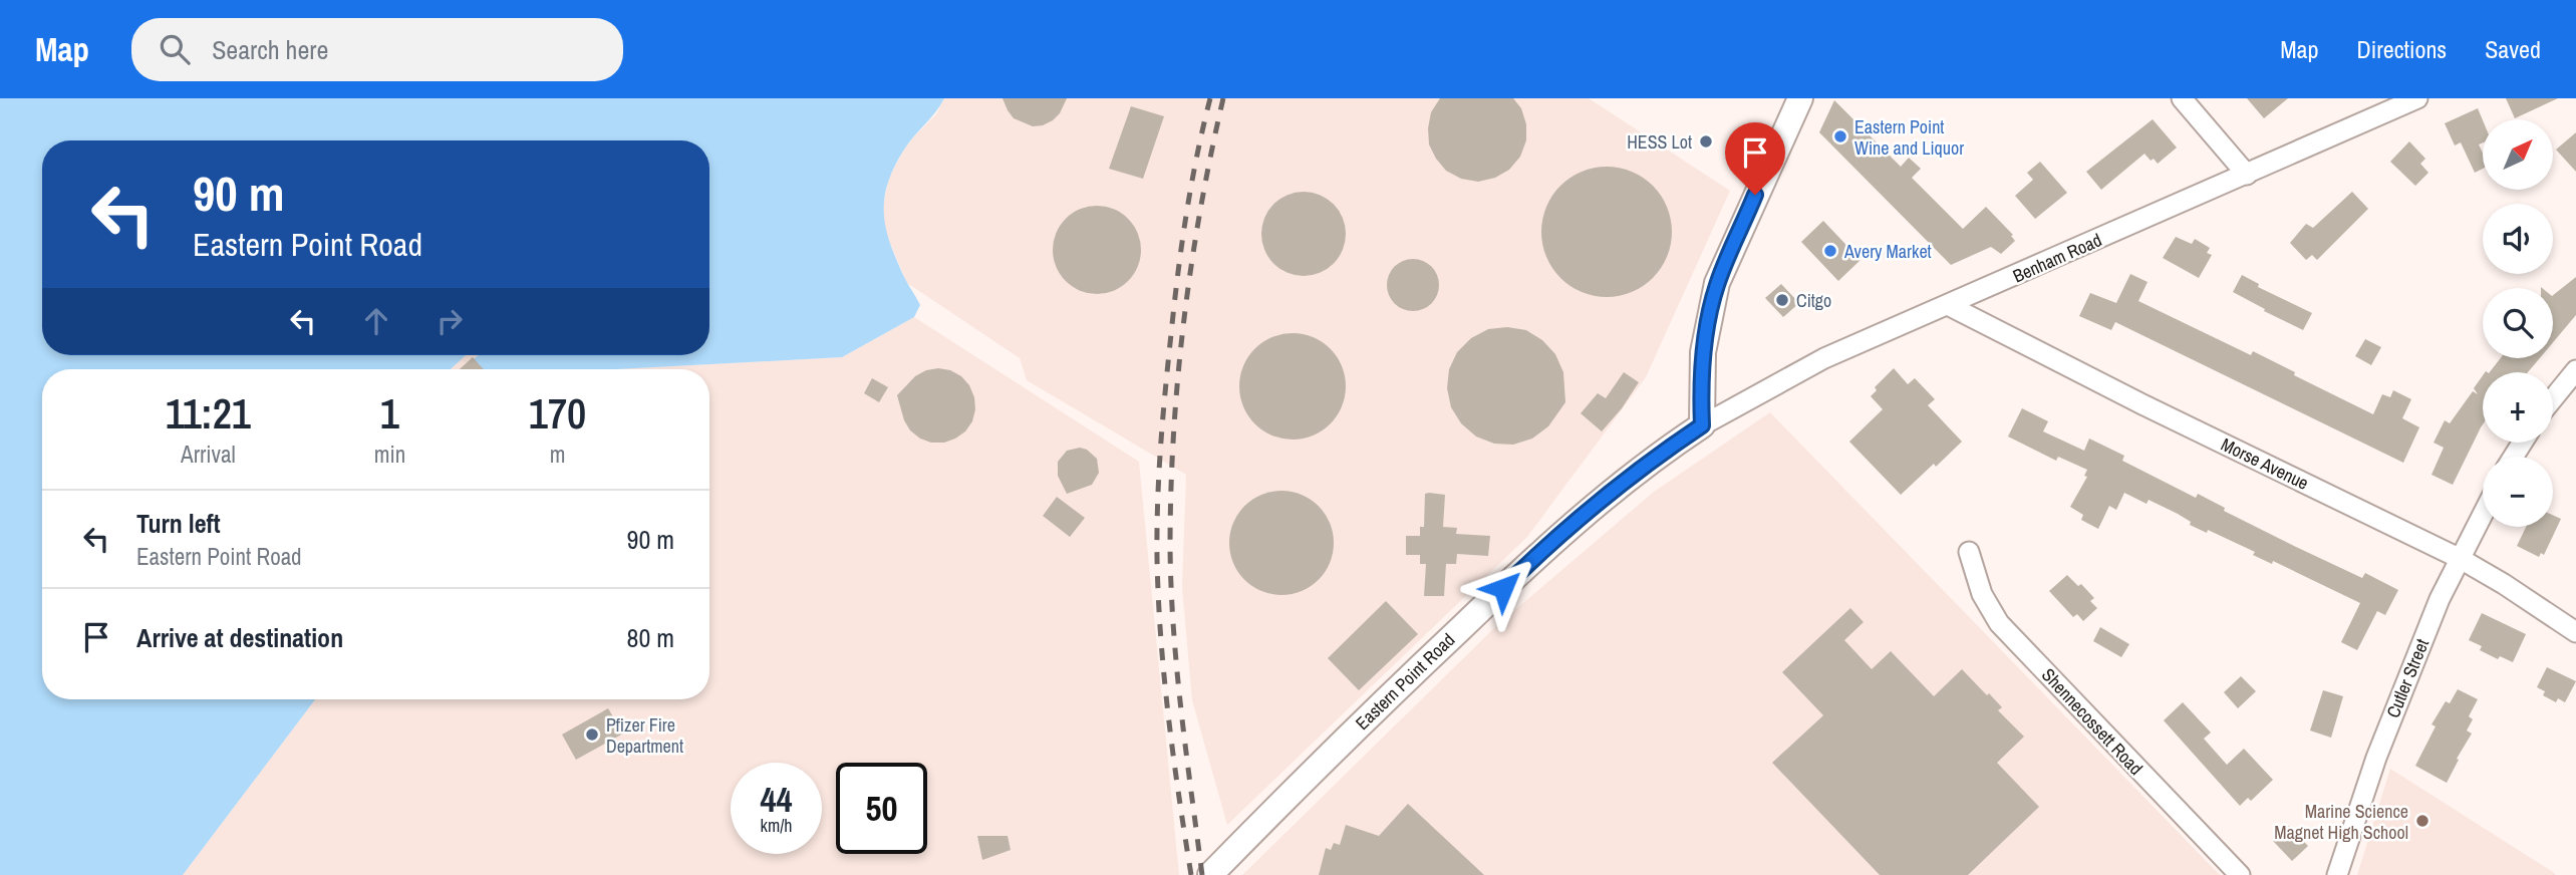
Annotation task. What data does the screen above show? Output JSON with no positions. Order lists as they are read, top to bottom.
{
  "streets": {
    "main road": ["Eastern Point Road"],
    "street": [
      "Benham Road",
      "Morse Avenue",
      "Cutler Street",
      "Shennecossett Road"
    ]
  },
  "crossings": [
    ["Benham Road", "Morse Avenue"],
    ["Benham Road", "Eastern Point Road"],
    ["Morse Avenue", "Cutler Street"]
  ],
  "places": [
    "Eastern Point Wine and Liquor",
    "HESS Lot",
    "Avery Market",
    "Citgo",
    "Pfizer Fire Department",
    "Marine Science Magnet High School"
  ],
  "north": "top right",
  "page": {
    "header": "Map",
    "search": "Search here",
    "nav": ["Map", "Directions", "Saved"],
    "map_buttons": ["+", "−"],
    "turn": ["90 m", "Eastern Point Road"],
    "eta": [
      "11:21",
      "Arrival",
      "1",
      "min",
      "170",
      "m"
    ],
    "list": [
      {
        "name": "Turn left",
        "note": "Eastern Point Road",
        "value": "90 m"
      },
      {
        "name": "Arrive at destination",
        "value": "80 m"
      }
    ],
    "speed": "44 km/h",
    "limit": "50"
  }
}
